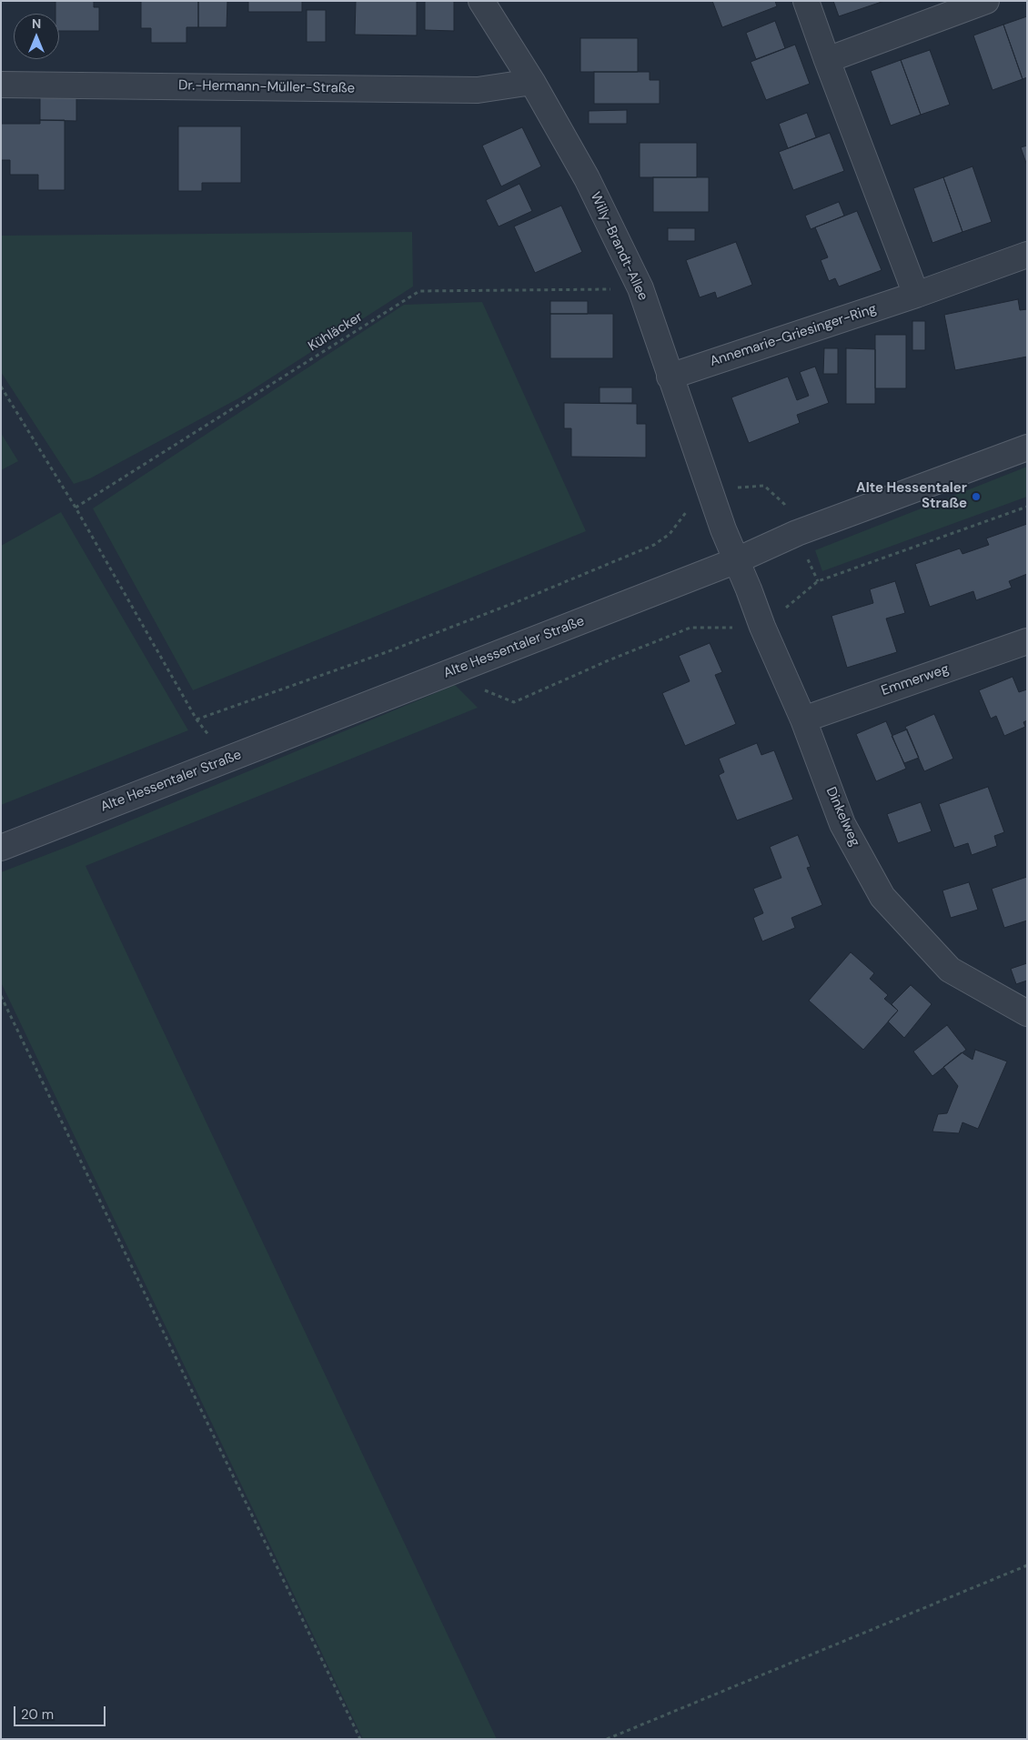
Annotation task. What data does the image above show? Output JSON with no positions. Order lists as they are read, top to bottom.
{
  "streets": {
    "street": [
      "Dr.-Hermann-Müller-Straße",
      "Willy-Brandt-Allee",
      "Annemarie-Griesinger-Ring",
      "Alte Hessentaler Straße",
      "Emmerweg",
      "Dinkelweg"
    ],
    "path": ["Kühläcker"]
  },
  "crossings": [
    ["Dr.-Hermann-Müller-Straße", "Willy-Brandt-Allee"],
    ["Willy-Brandt-Allee", "Kühläcker"],
    ["Willy-Brandt-Allee", "Annemarie-Griesinger-Ring"],
    ["Willy-Brandt-Allee", "Alte Hessentaler Straße"],
    ["Willy-Brandt-Allee", "Dinkelweg"],
    ["Alte Hessentaler Straße", "Dinkelweg"],
    ["Emmerweg", "Dinkelweg"]
  ],
  "places": ["Alte Hessentaler Straße"],
  "scale_bar": "20 m",
  "north": "top"
}
